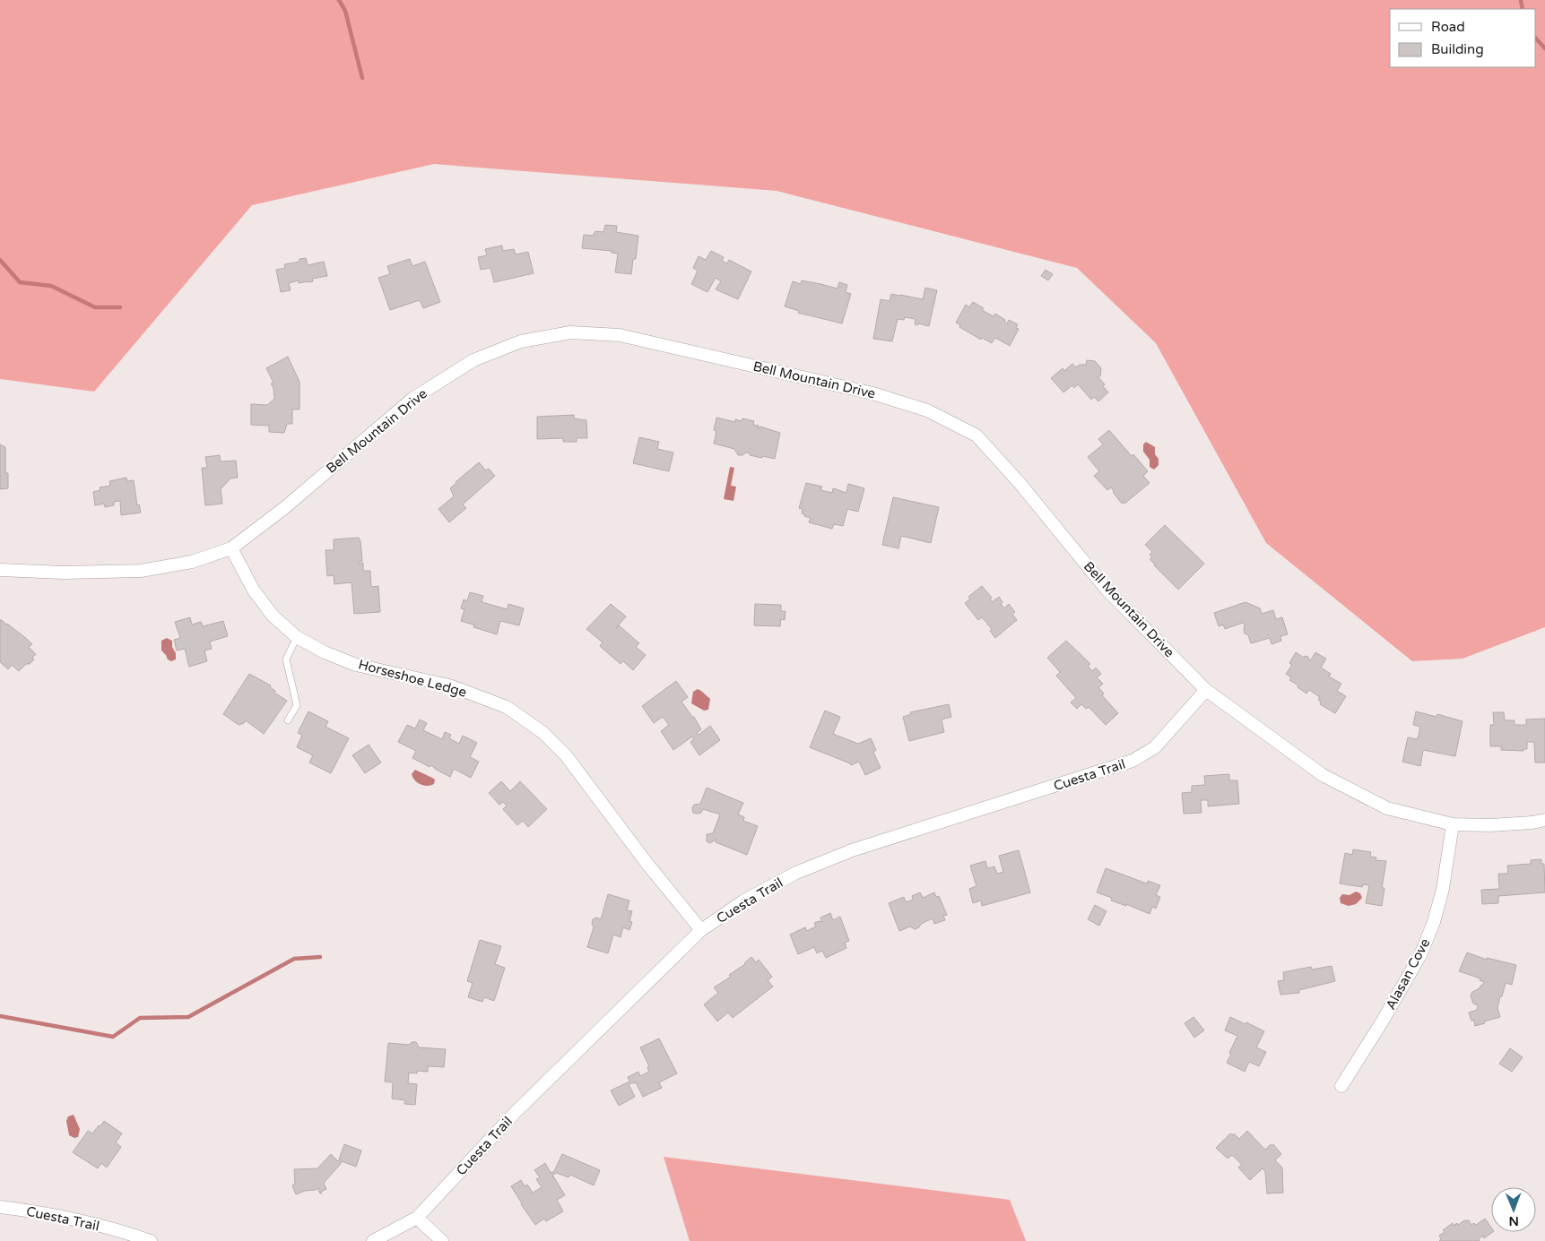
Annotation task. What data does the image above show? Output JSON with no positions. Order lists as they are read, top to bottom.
{
  "streets": {
    "street": [
      "Bell Mountain Drive",
      "Horseshoe Ledge",
      "Cuesta Trail",
      "Alasan Cove"
    ]
  },
  "crossings": [
    ["Bell Mountain Drive", "Horseshoe Ledge"],
    ["Bell Mountain Drive", "Cuesta Trail"],
    ["Bell Mountain Drive", "Alasan Cove"],
    ["Horseshoe Ledge", "Cuesta Trail"]
  ],
  "legend": ["Road", "Building"],
  "north": "bottom"
}
